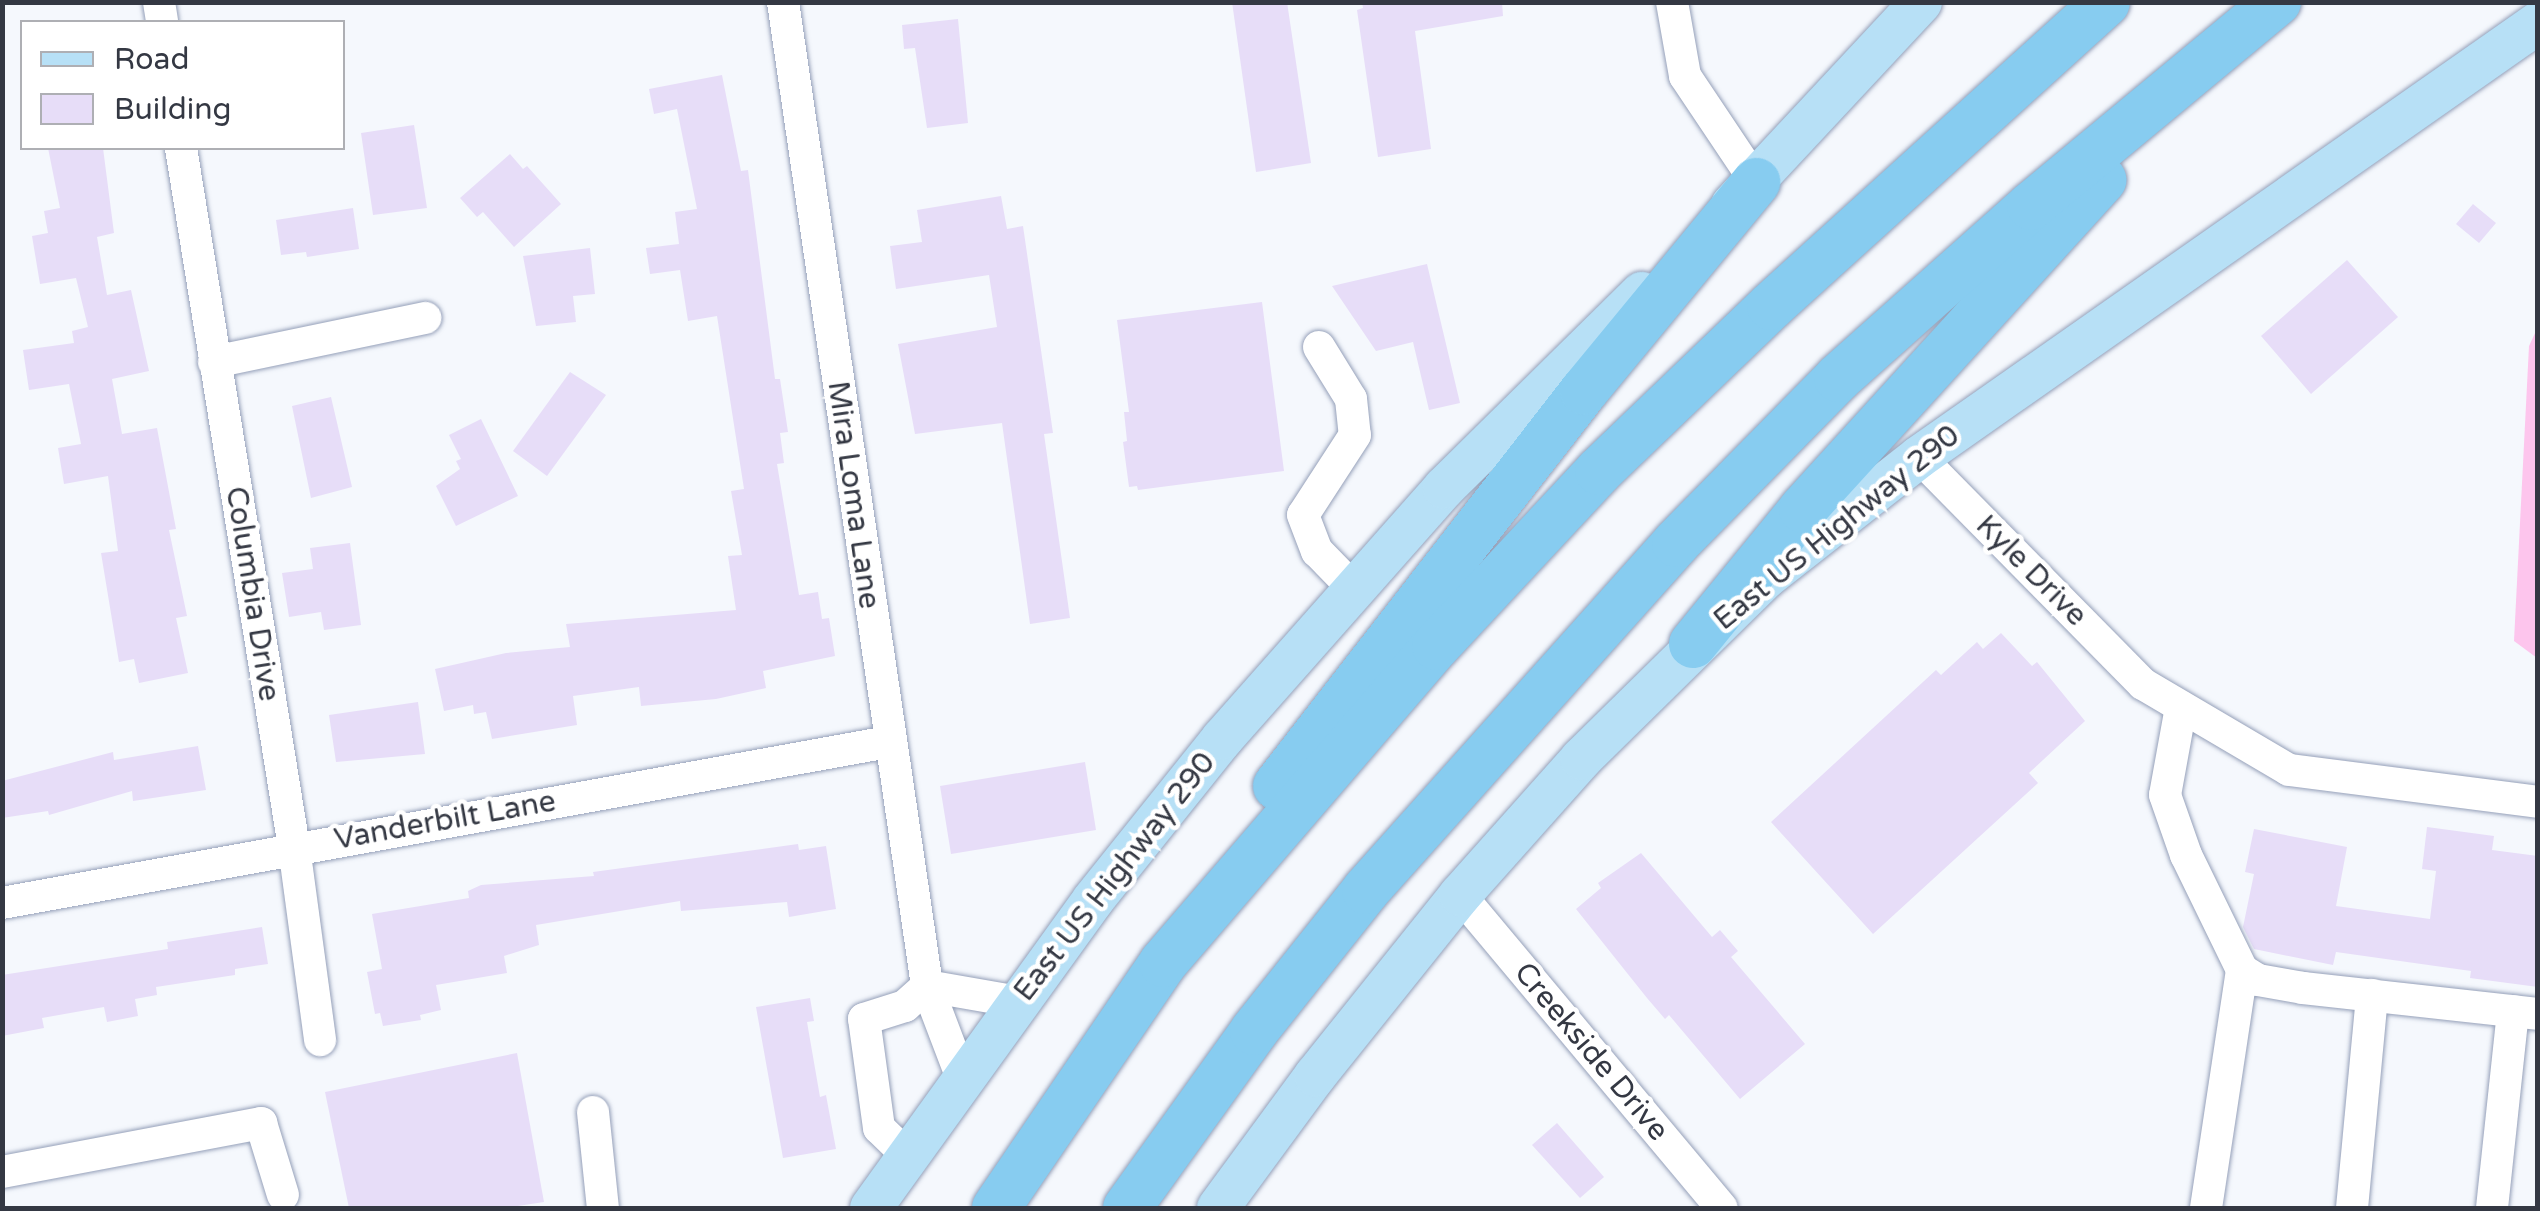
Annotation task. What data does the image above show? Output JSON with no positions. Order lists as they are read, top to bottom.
{
  "streets": {
    "main road": ["East US Highway 290"],
    "street": [
      "Mira Loma Lane",
      "Kyle Drive",
      "Columbia Drive",
      "Vanderbilt Lane",
      "Creekside Drive"
    ]
  },
  "crossings": [
    ["Mira Loma Lane", "East US Highway 290"],
    ["Mira Loma Lane", "Vanderbilt Lane"],
    ["East US Highway 290", "Kyle Drive"],
    ["East US Highway 290", "Creekside Drive"],
    ["Columbia Drive", "Vanderbilt Lane"]
  ],
  "legend": ["Road", "Building"]
}
